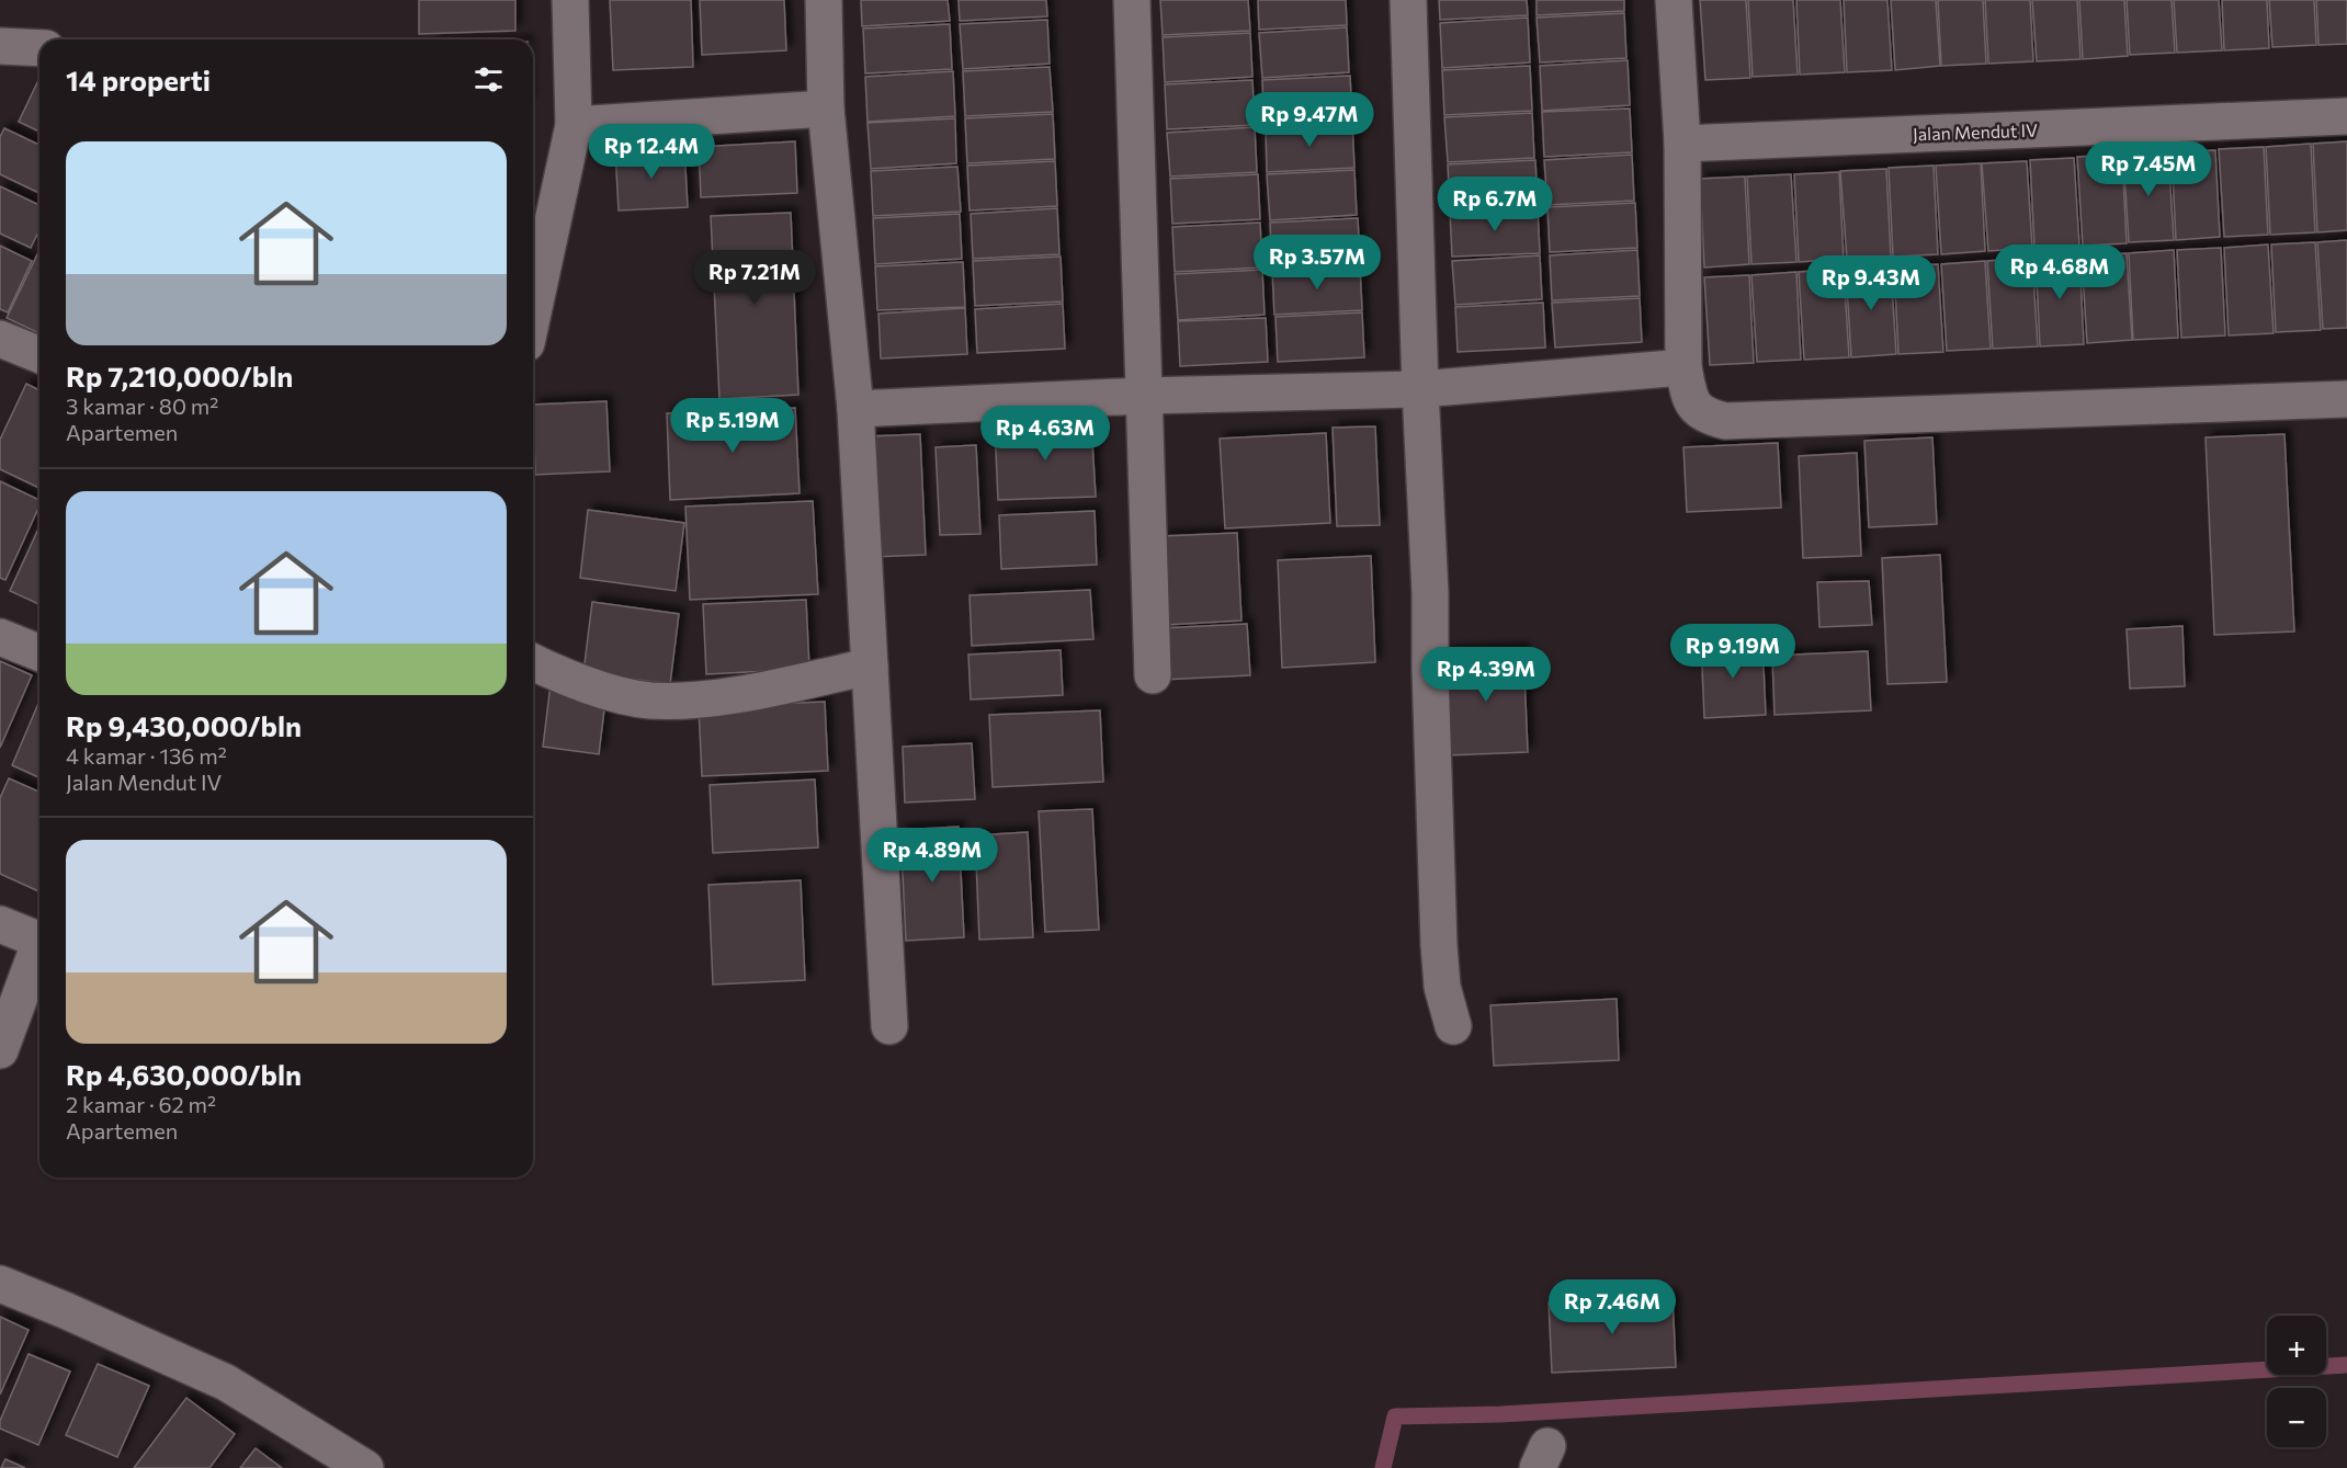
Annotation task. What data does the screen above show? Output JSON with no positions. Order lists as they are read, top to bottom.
{
  "streets": {
    "street": ["Jalan Mendut IV"]
  },
  "page": {
    "heading": "14 properti",
    "price": [
      "Rp 9.47M",
      "Rp 12.4M",
      "Rp 7.45M",
      "Rp 6.7M",
      "Rp 3.57M",
      "Rp 4.68M",
      "Rp 7.21M",
      "Rp 9.43M",
      "Rp 5.19M",
      "Rp 4.63M",
      "Rp 9.19M",
      "Rp 4.39M",
      "Rp 4.89M",
      "Rp 7.46M"
    ],
    "list": [
      {
        "name": "Rp 7,210,000/bln",
        "note": "3 kamar · 80 m² · Apartemen"
      },
      {
        "name": "Rp 9,430,000/bln",
        "note": "4 kamar · 136 m² · Jalan Mendut IV"
      },
      {
        "name": "Rp 4,630,000/bln",
        "note": "2 kamar · 62 m² · Apartemen"
      }
    ],
    "map_buttons": ["+", "−"]
  }
}
